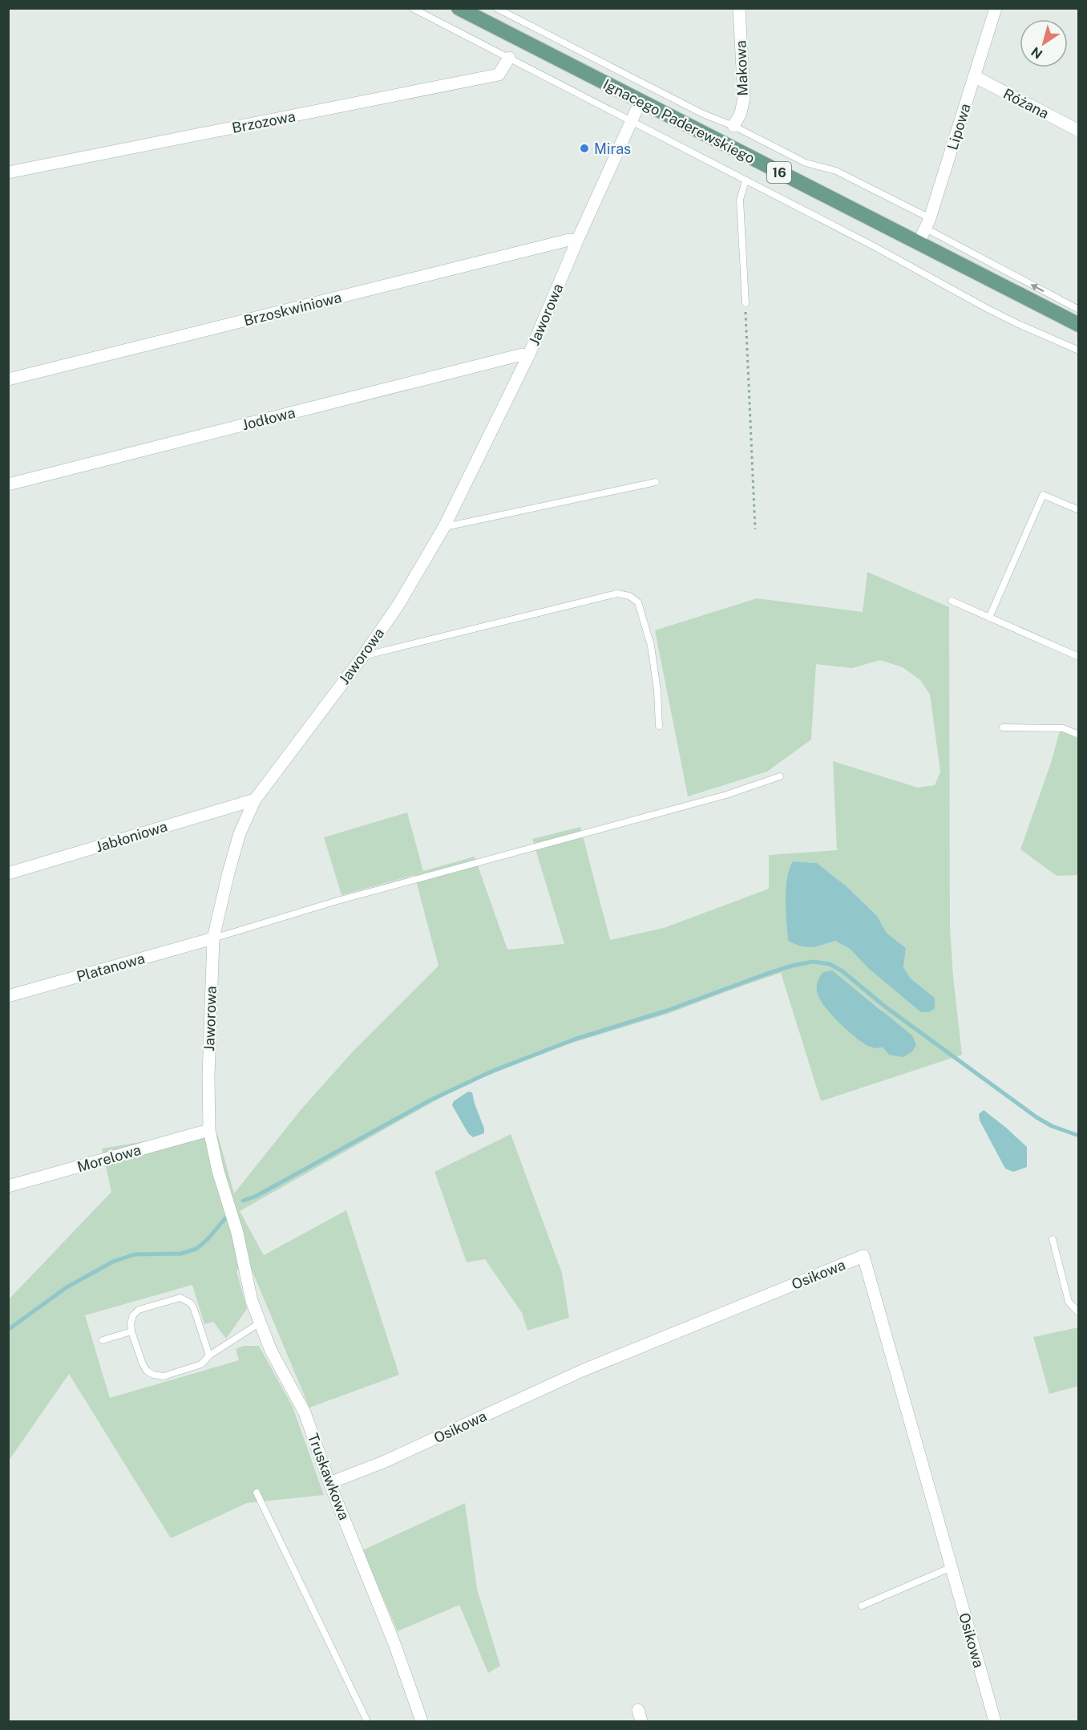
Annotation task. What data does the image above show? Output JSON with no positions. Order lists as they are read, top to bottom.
{
  "streets": {
    "main road": ["Ignacego Paderewskiego", "16"],
    "street": [
      "Makowa",
      "Różana",
      "Brzozowa",
      "Lipowa",
      "Brzoskwiniowa",
      "Jaworowa",
      "Jodłowa",
      "Jabłoniowa",
      "Platanowa",
      "Morelowa",
      "Osikowa",
      "Truskawkowa"
    ]
  },
  "crossings": [
    ["Różana", "Lipowa"],
    ["Ignacego Paderewskiego", "Lipowa"],
    ["Ignacego Paderewskiego", "Jaworowa"],
    ["Brzoskwiniowa", "Jaworowa"],
    ["Jaworowa", "Jodłowa"],
    ["Jaworowa", "Jabłoniowa"],
    ["Jaworowa", "Platanowa"],
    ["Jaworowa", "Morelowa"],
    ["Jaworowa", "Truskawkowa"],
    ["Osikowa", "Truskawkowa"]
  ],
  "places": ["Miras"],
  "north": "bottom left"
}
